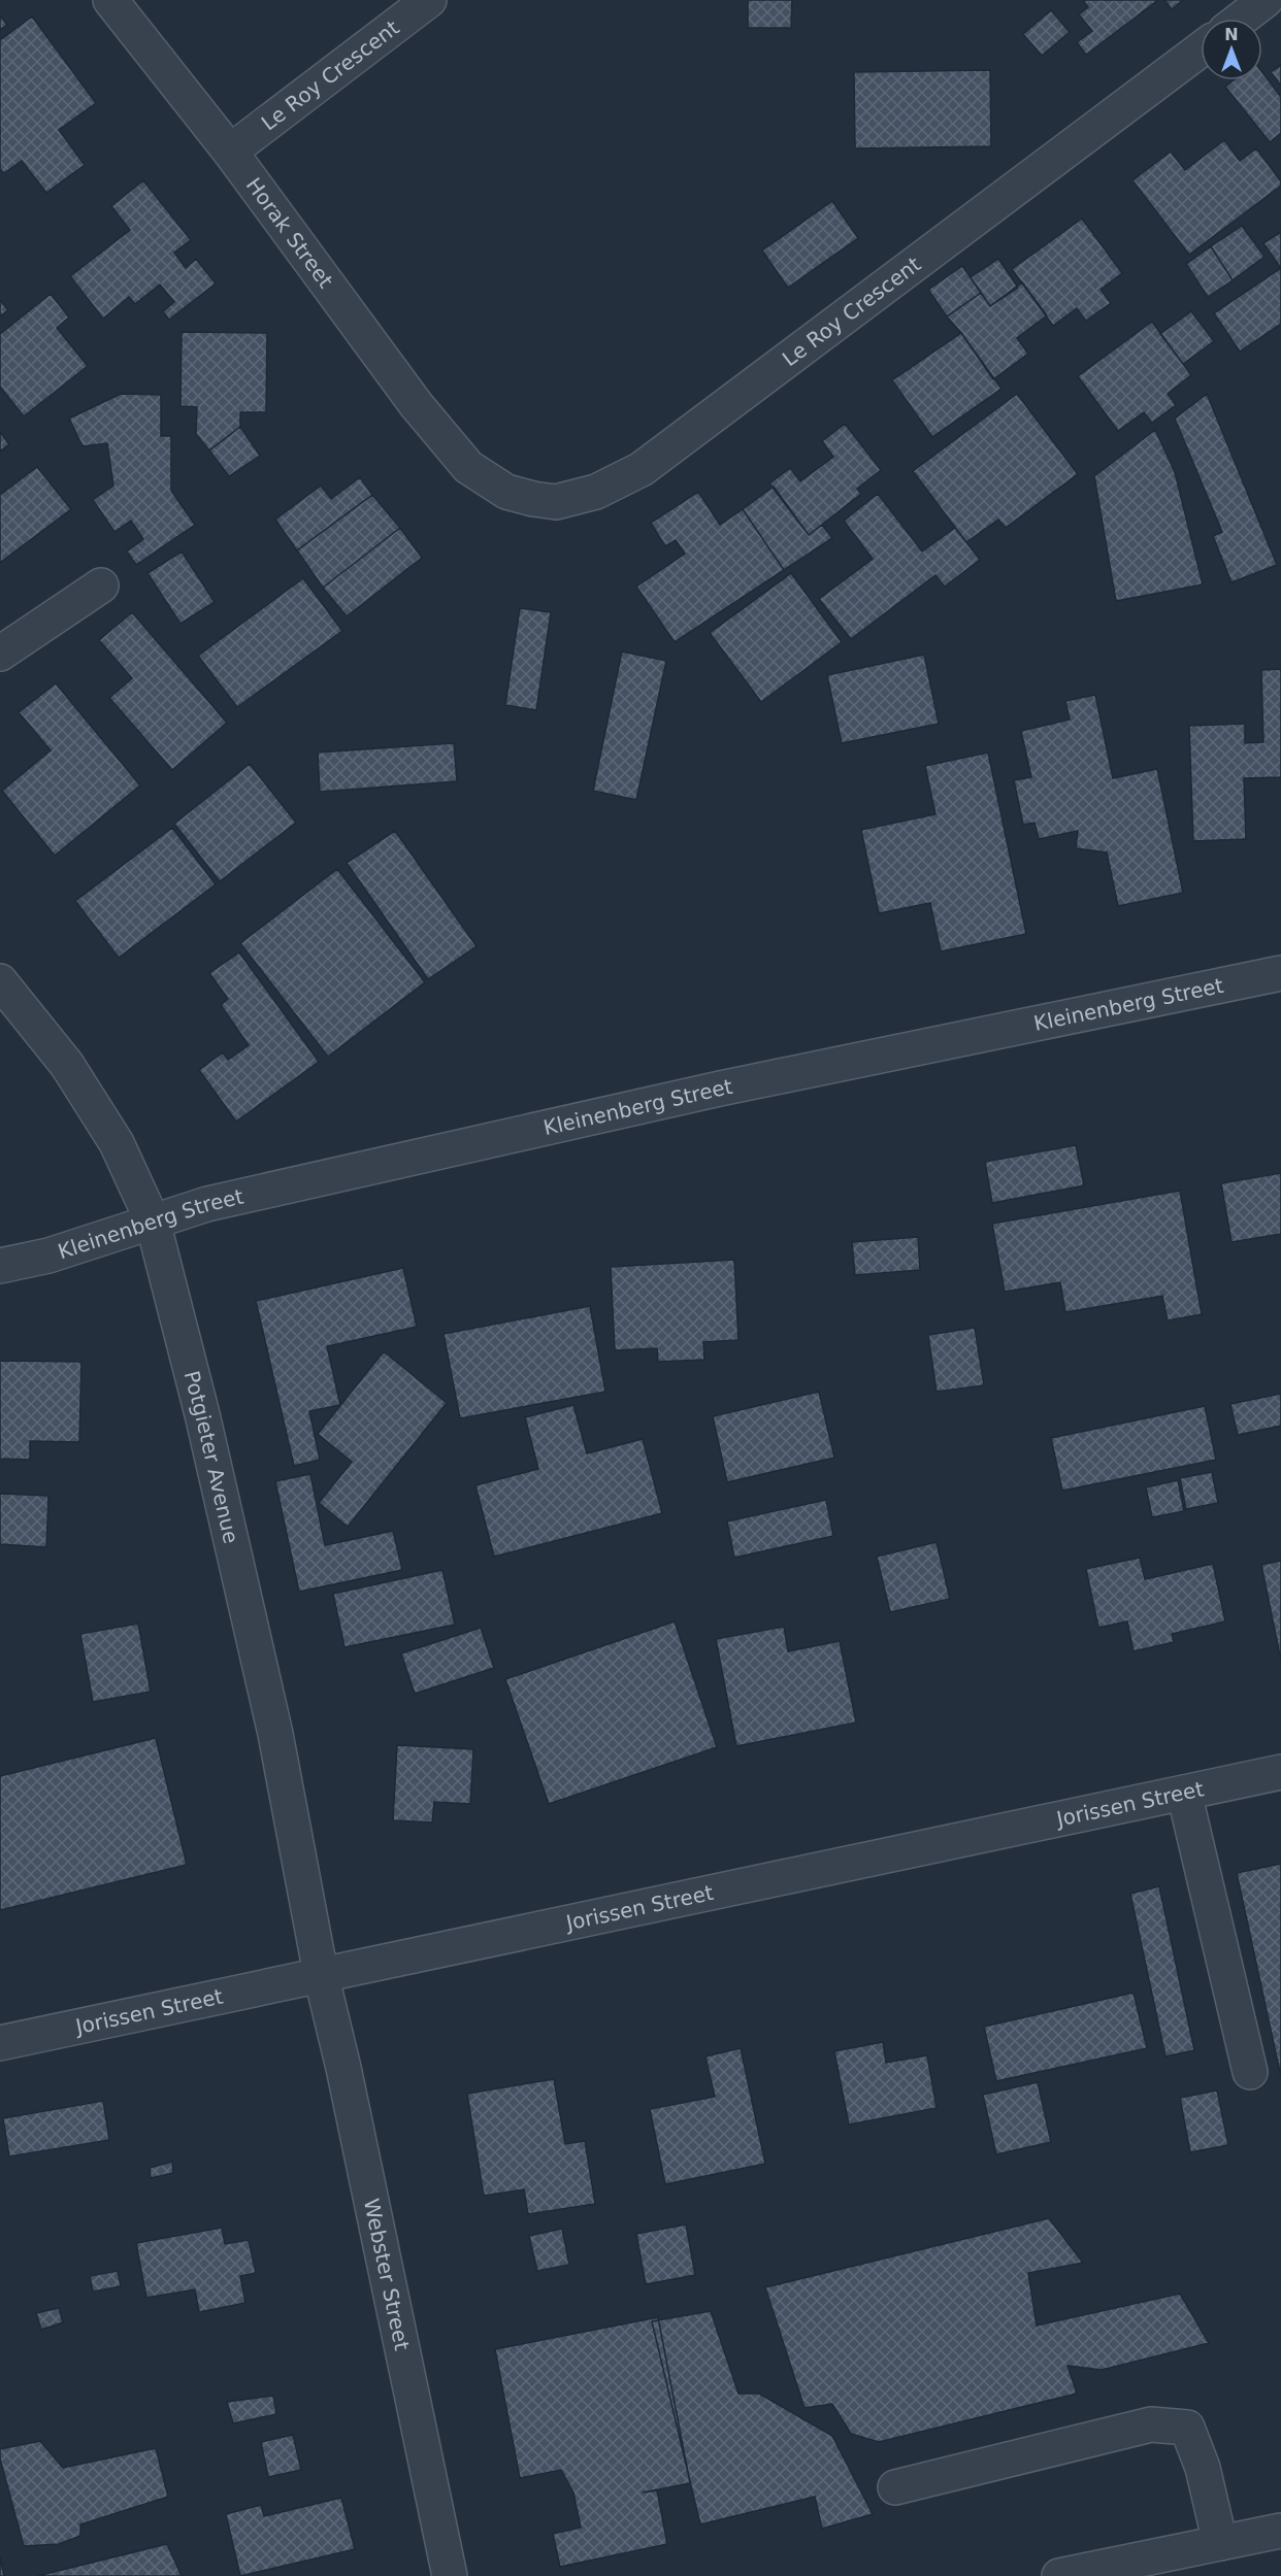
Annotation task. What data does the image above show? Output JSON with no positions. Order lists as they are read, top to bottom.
{
  "streets": {
    "street": [
      "Le Roy Crescent",
      "Horak Street",
      "Kleinenberg Street",
      "Potgieter Avenue",
      "Jorissen Street",
      "Webster Street"
    ]
  },
  "crossings": [
    ["Le Roy Crescent", "Horak Street"],
    ["Kleinenberg Street", "Potgieter Avenue"],
    ["Potgieter Avenue", "Jorissen Street"],
    ["Potgieter Avenue", "Webster Street"],
    ["Jorissen Street", "Webster Street"]
  ],
  "north": "top"
}
